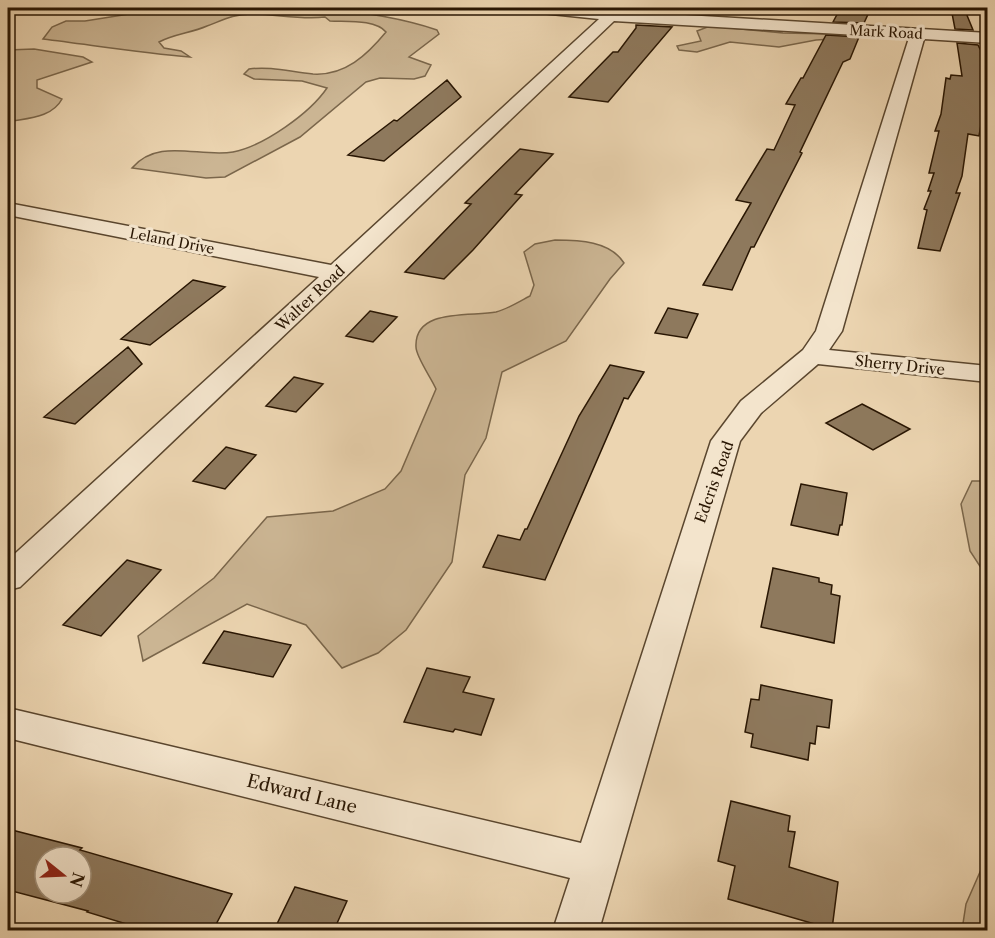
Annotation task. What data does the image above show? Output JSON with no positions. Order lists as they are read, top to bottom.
{
  "streets": {
    "street": [
      "Mark Road",
      "Leland Drive",
      "Walter Road",
      "Sherry Drive",
      "Edcris Road",
      "Edward Lane"
    ]
  },
  "crossings": [
    ["Mark Road", "Walter Road"],
    ["Mark Road", "Edcris Road"],
    ["Leland Drive", "Walter Road"],
    ["Sherry Drive", "Edcris Road"],
    ["Edcris Road", "Edward Lane"]
  ],
  "north": "right"
}
